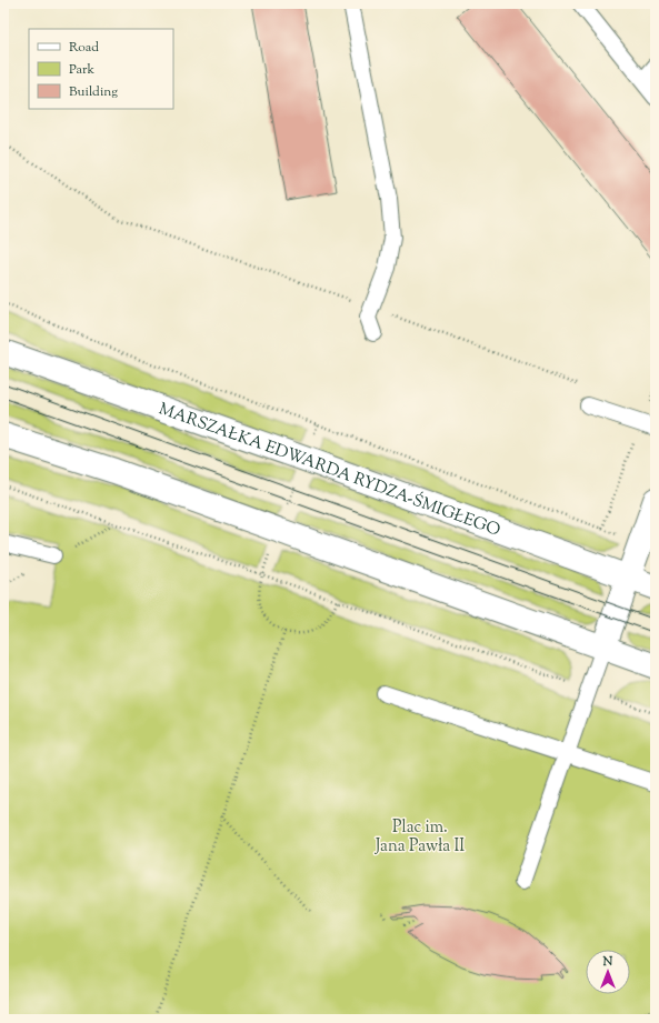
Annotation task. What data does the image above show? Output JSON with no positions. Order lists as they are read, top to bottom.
{
  "streets": {
    "street": ["MARSZAŁKA EDWARDA RYDZA-ŚMIGŁEGO"]
  },
  "parks": ["Plac im. Jana Pawła II"],
  "legend": ["Road", "Park", "Building"],
  "north": "top"
}
